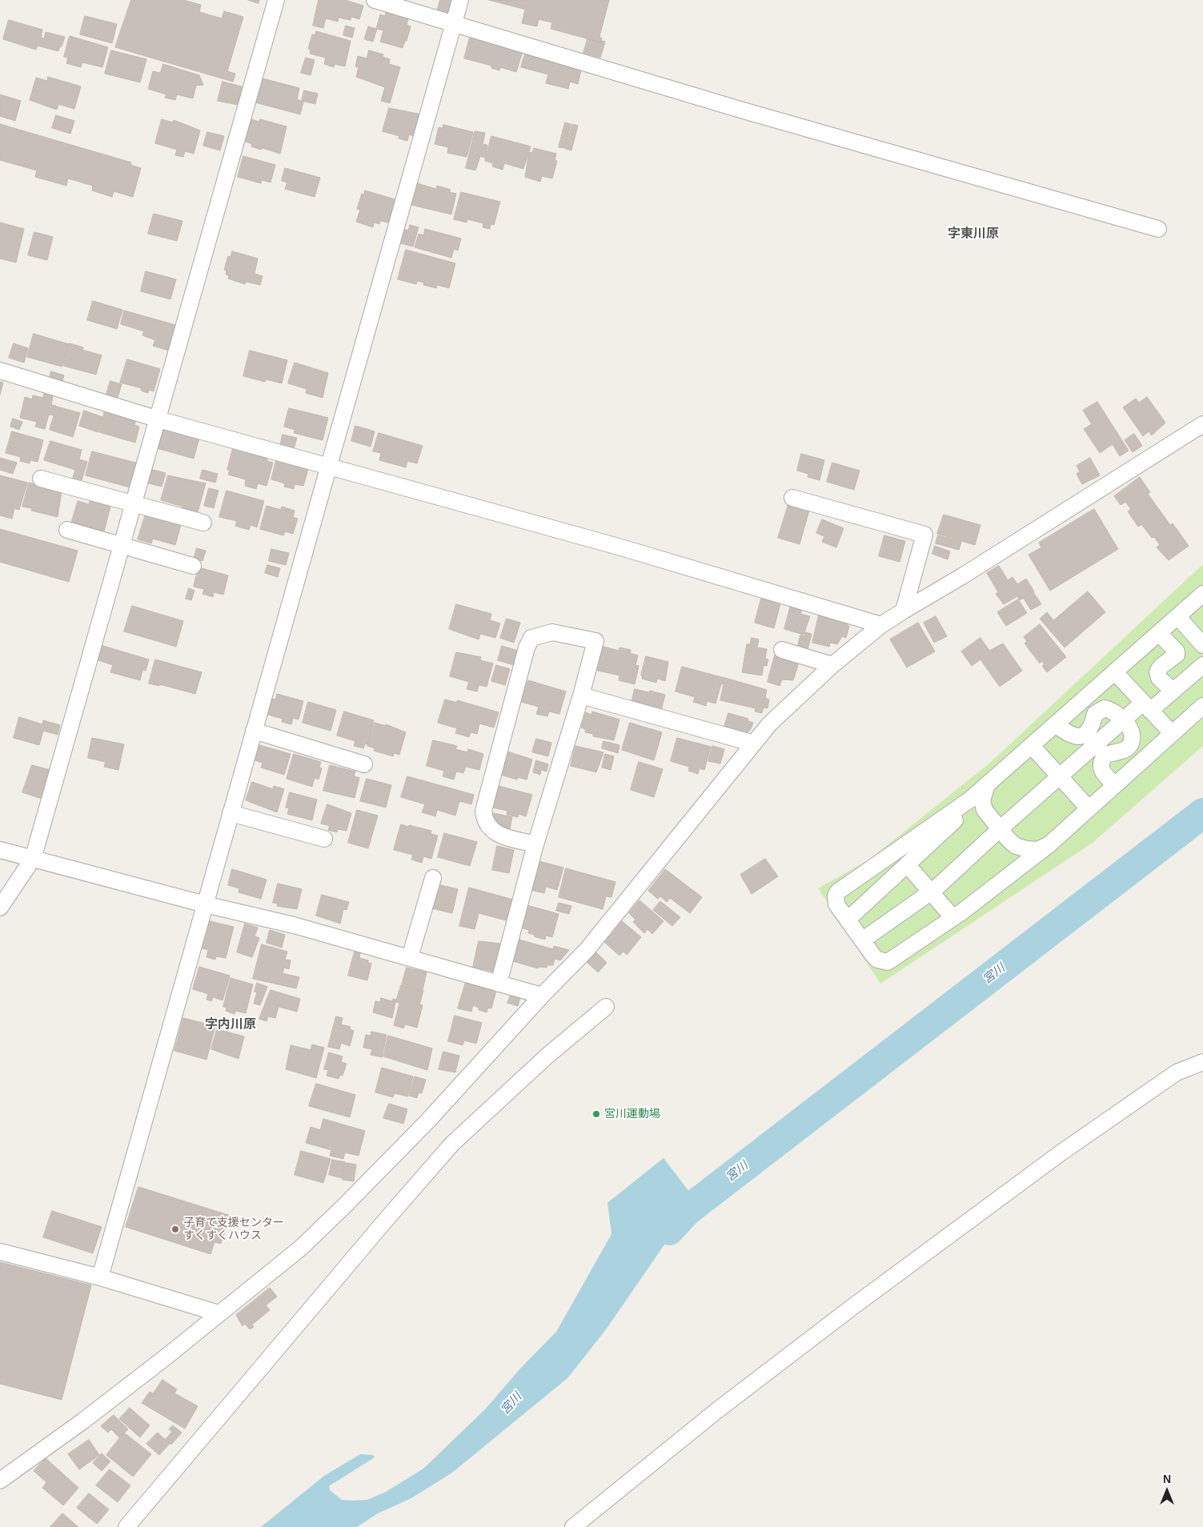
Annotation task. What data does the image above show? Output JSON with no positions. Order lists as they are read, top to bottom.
{
  "districts": ["字東川原", "字内川原"],
  "water": ["宮川"],
  "places": ["宮川運動場", "子育て支援センター すくすくハウス"],
  "north": "top"
}
